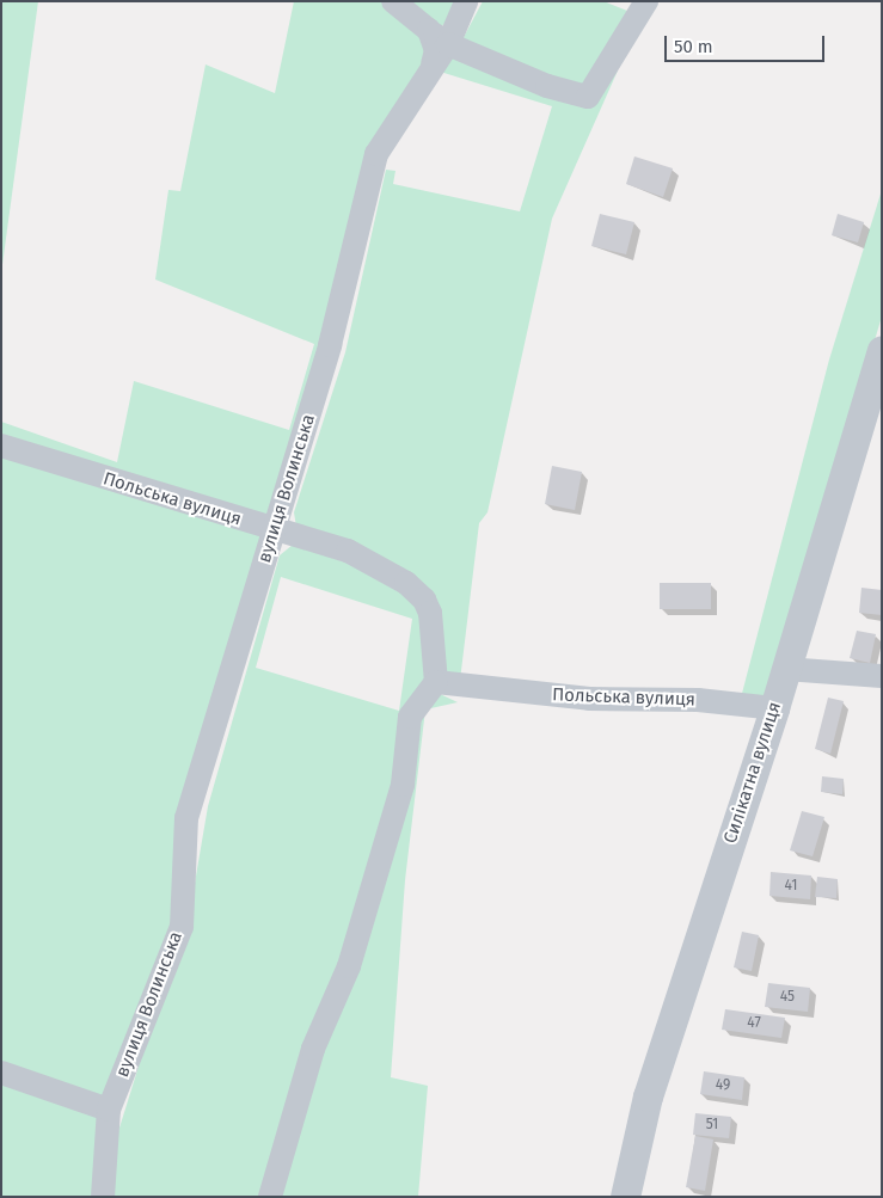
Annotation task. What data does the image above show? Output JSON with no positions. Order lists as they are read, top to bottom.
{
  "streets": {
    "street": ["вулиця Волинська", "Польська вулиця", "Силікатна вулиця"]
  },
  "crossings": [
    ["вулиця Волинська", "Польська вулиця"],
    ["Польська вулиця", "Силікатна вулиця"]
  ],
  "house_numbers": [
    "41",
    "45",
    "47",
    "49",
    "51"
  ],
  "scale_bar": "50 m"
}
